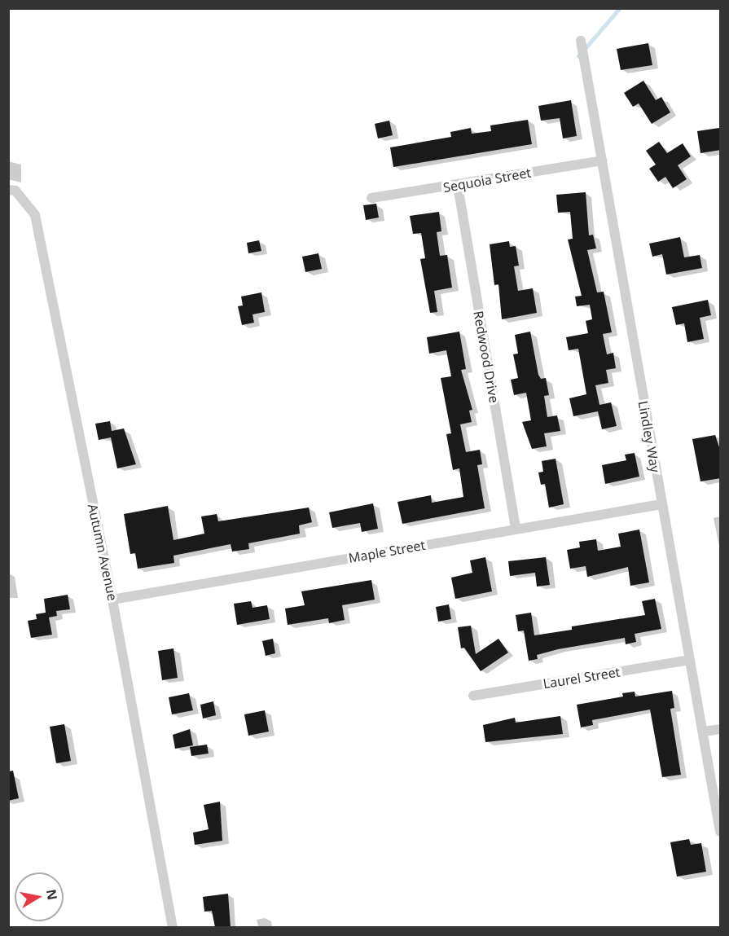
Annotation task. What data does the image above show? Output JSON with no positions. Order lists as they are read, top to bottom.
{
  "streets": {
    "street": [
      "Sequoia Street",
      "Redwood Drive",
      "Lindley Way",
      "Maple Street",
      "Autumn Avenue",
      "Laurel Street"
    ]
  },
  "crossings": [
    ["Sequoia Street", "Redwood Drive"],
    ["Sequoia Street", "Lindley Way"],
    ["Redwood Drive", "Maple Street"],
    ["Lindley Way", "Maple Street"],
    ["Lindley Way", "Laurel Street"],
    ["Maple Street", "Autumn Avenue"]
  ],
  "north": "right"
}
